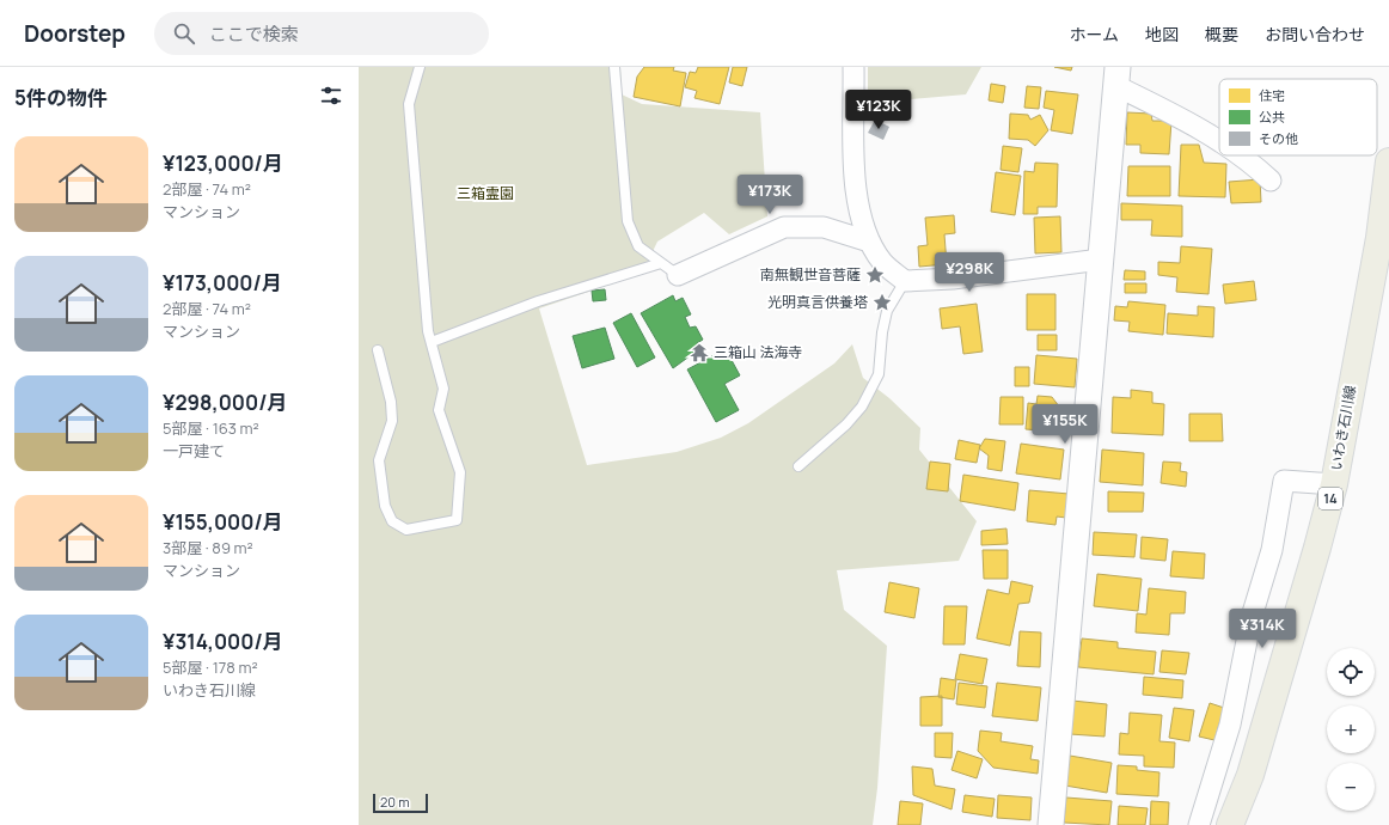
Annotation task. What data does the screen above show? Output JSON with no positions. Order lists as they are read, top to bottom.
{
  "streets": {
    "main road": ["いわき石川線", "14"]
  },
  "parks": ["三箱霊園"],
  "places": {
    "place": ["南無観世音菩薩", "光明真言供養塔"],
    "temple": ["三箱山 法海寺"]
  },
  "legend": ["住宅", "公共", "その他"],
  "scale_bar": "20 m",
  "page": {
    "header": "Doorstep",
    "search": "ここで検索",
    "nav": [
      "ホーム",
      "地図",
      "概要",
      "お問い合わせ"
    ],
    "heading": "5件の物件",
    "price": [
      "¥123K",
      "¥173K",
      "¥298K",
      "¥155K",
      "¥314K"
    ],
    "list": [
      {
        "name": "¥123,000/月",
        "note": "2部屋 · 74 m² · マンション"
      },
      {
        "name": "¥173,000/月",
        "note": "2部屋 · 74 m² · マンション"
      },
      {
        "name": "¥298,000/月",
        "note": "5部屋 · 163 m² · 一戸建て"
      },
      {
        "name": "¥155,000/月",
        "note": "3部屋 · 89 m² · マンション"
      },
      {
        "name": "¥314,000/月",
        "note": "5部屋 · 178 m² · いわき石川線"
      }
    ],
    "map_buttons": ["+", "−"],
    "scale": "20 m"
  }
}
